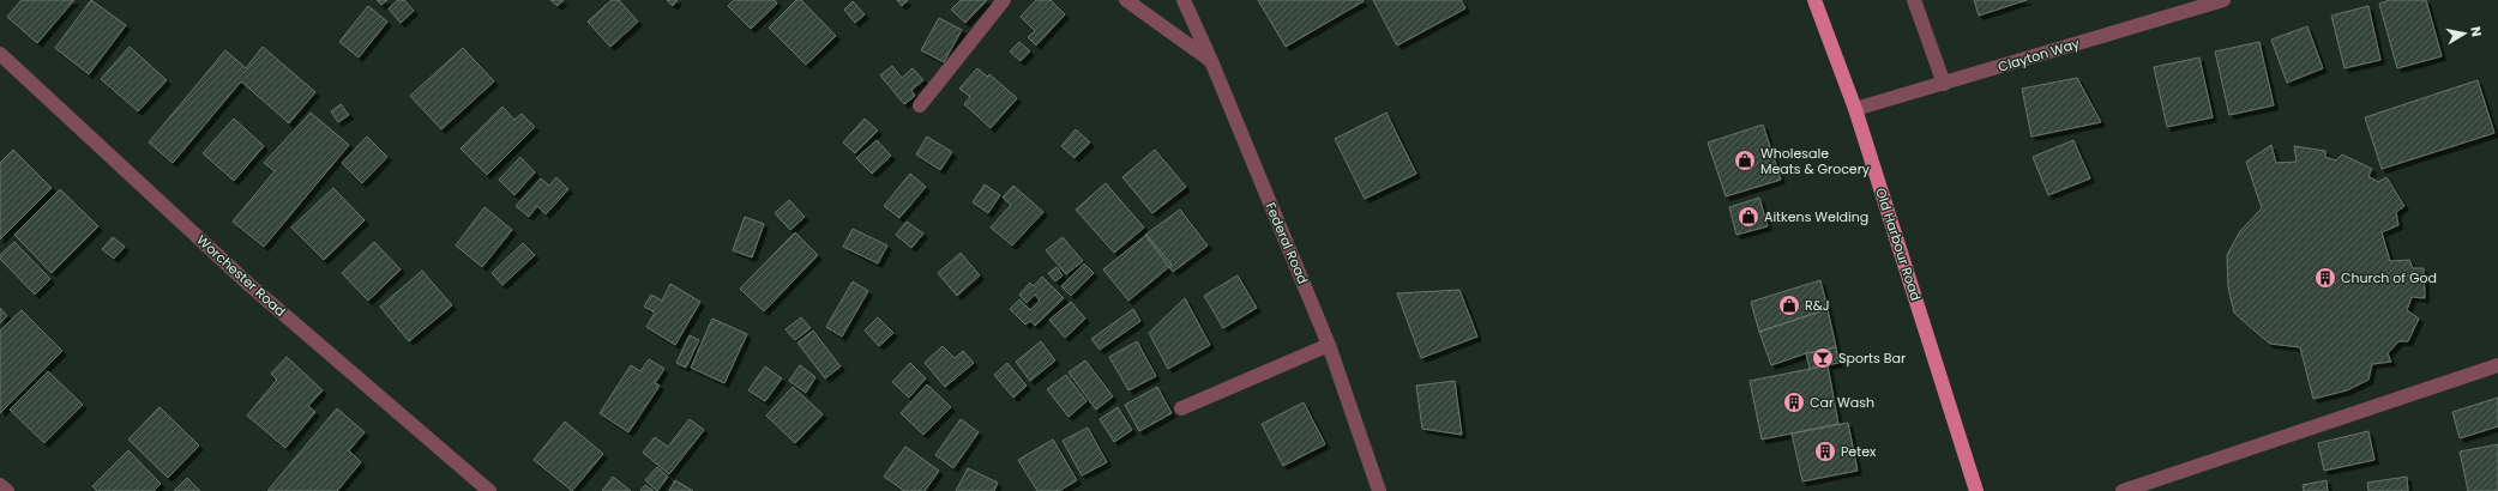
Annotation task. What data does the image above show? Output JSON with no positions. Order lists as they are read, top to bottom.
{
  "streets": {
    "main road": ["Old Harbour Road"],
    "street": ["Clayton Way", "Federal Road", "Worchester Road"]
  },
  "crossings": [
    ["Clayton Way", "Old Harbour Road"]
  ],
  "places": {
    "shop": ["Wholesale Meats & Grocery", "Aitkens Welding", "R&J"],
    "building": ["Church of God", "Car Wash", "Petex"],
    "bar": ["Sports Bar"]
  },
  "north": "right"
}
